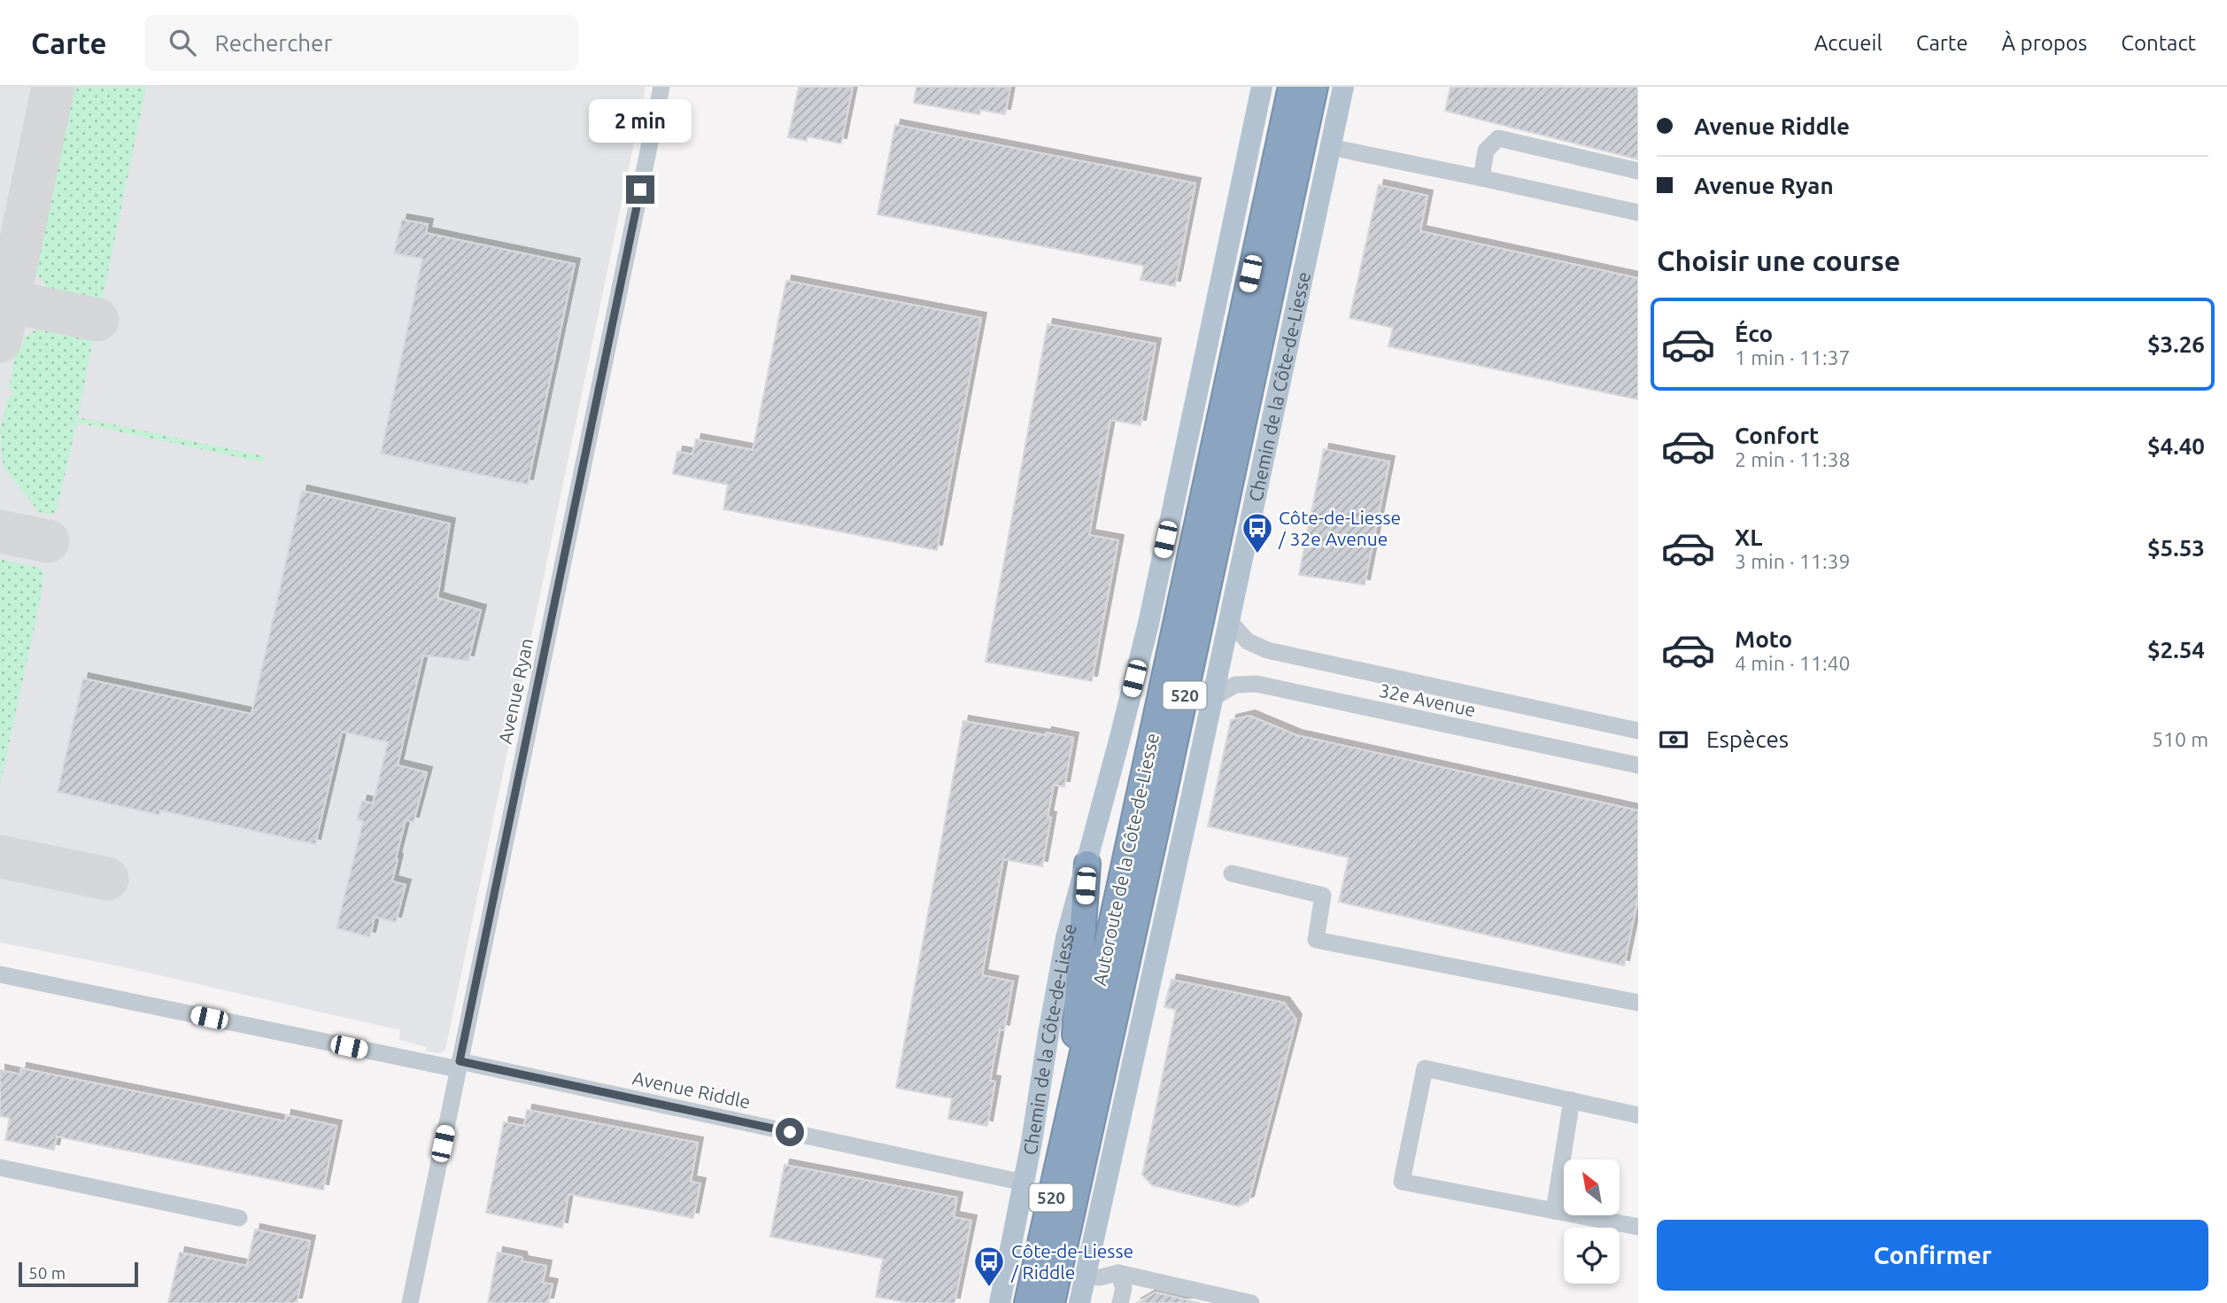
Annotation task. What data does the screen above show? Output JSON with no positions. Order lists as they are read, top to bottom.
{
  "streets": {
    "highway": ["520", "Autoroute de la Côte-de-Liesse"],
    "main road": ["Chemin de la Côte-de-Liesse"],
    "street": ["Avenue Ryan", "32e Avenue", "Avenue Riddle"]
  },
  "crossings": [
    ["Chemin de la Côte-de-Liesse", "32e Avenue"],
    ["Chemin de la Côte-de-Liesse", "Avenue Riddle"],
    ["Avenue Ryan", "Avenue Riddle"]
  ],
  "places": {
    "bus stop": ["Côte-de-Liesse / 32e Avenue", "Côte-de-Liesse / Riddle"]
  },
  "scale_bar": "50 m",
  "north": "top left",
  "page": {
    "header": "Carte",
    "search": "Rechercher",
    "nav": [
      "Accueil",
      "Carte",
      "À propos",
      "Contact"
    ],
    "banner": ["Avenue Riddle", "Avenue Ryan"],
    "bubble": "2 min",
    "heading": "Choisir une course",
    "list": [
      {
        "name": "Éco",
        "note": "1 min · 11:37",
        "value": "$3.26"
      },
      {
        "name": "Confort",
        "note": "2 min · 11:38",
        "value": "$4.40"
      },
      {
        "name": "XL",
        "note": "3 min · 11:39",
        "value": "$5.53"
      },
      {
        "name": "Moto",
        "note": "4 min · 11:40",
        "value": "$2.54"
      }
    ],
    "pay": ["Espèces", "510 m"],
    "buttons": "Confirmer",
    "scale": "50 m"
  }
}
